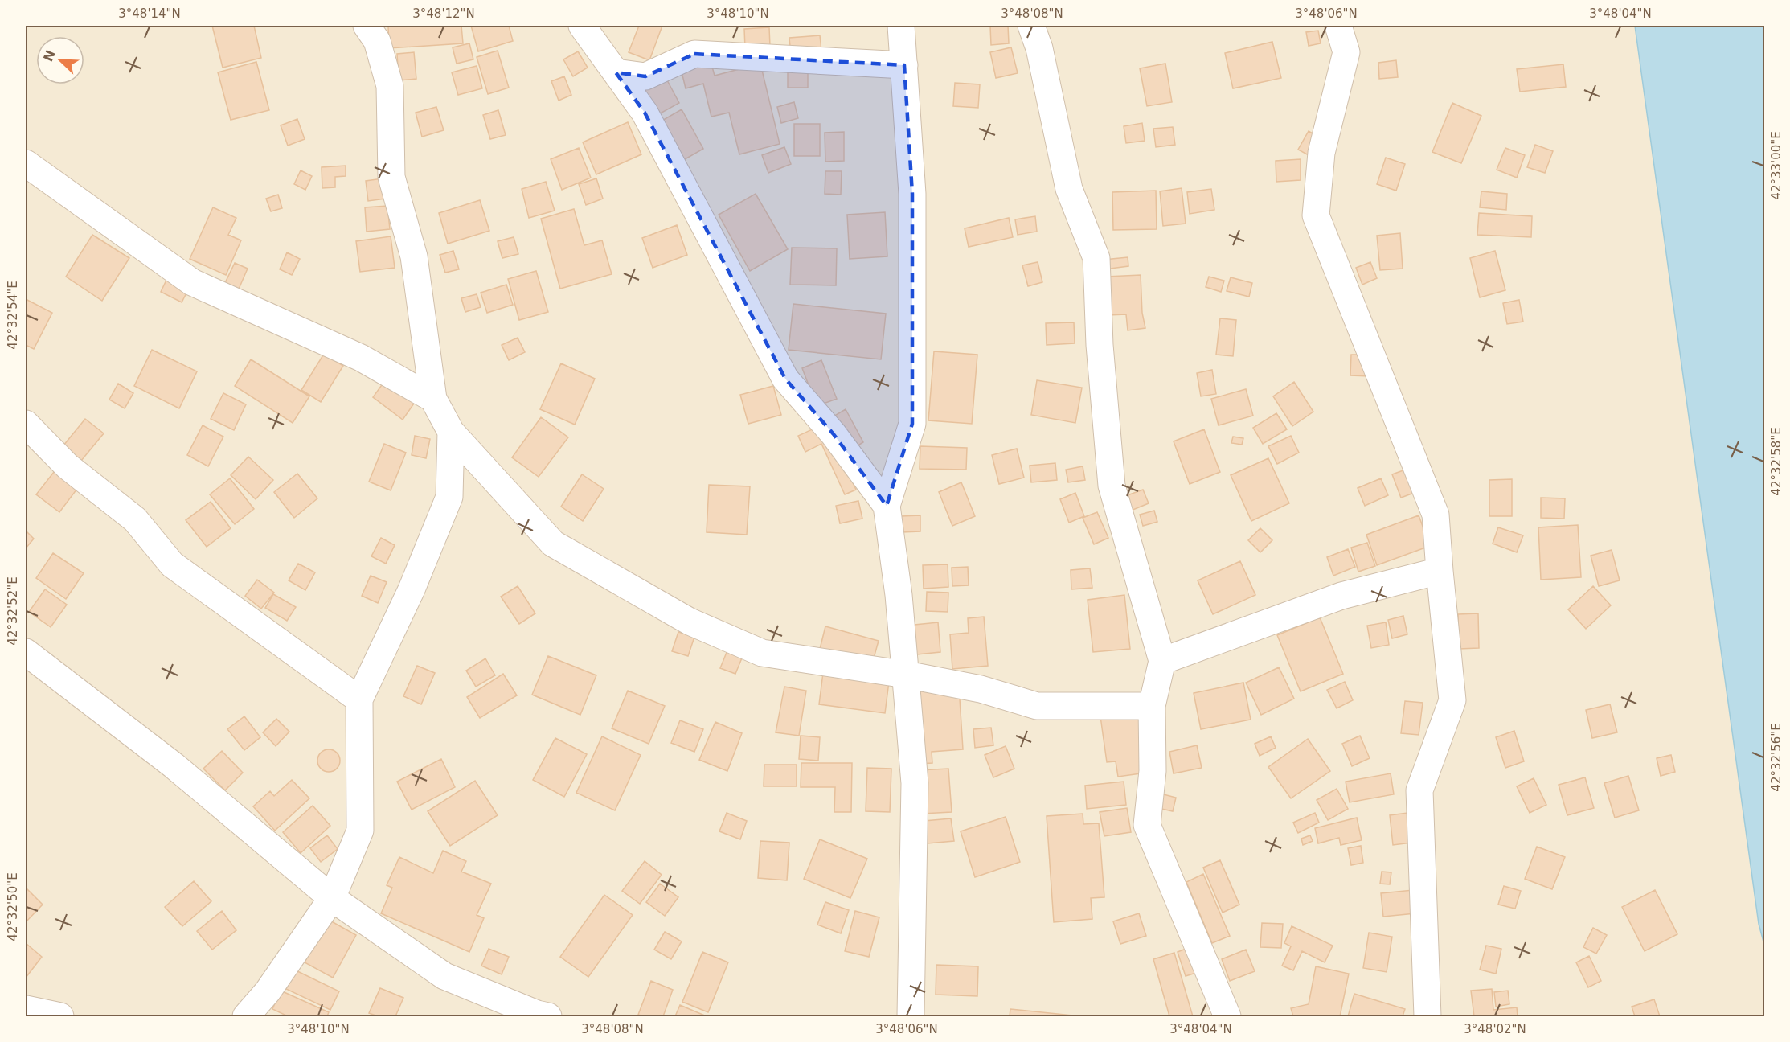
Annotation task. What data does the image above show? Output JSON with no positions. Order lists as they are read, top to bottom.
{
  "north": "top left",
  "coordinates": [
    "3°48'14\"N",
    "3°48'12\"N",
    "3°48'10\"N",
    "3°48'08\"N",
    "3°48'06\"N",
    "3°48'04\"N",
    "42°33'00\"E",
    "42°32'54\"E",
    "42°32'58\"E",
    "42°32'52\"E",
    "42°32'56\"E",
    "42°32'50\"E",
    "3°48'02\"N"
  ]
}
